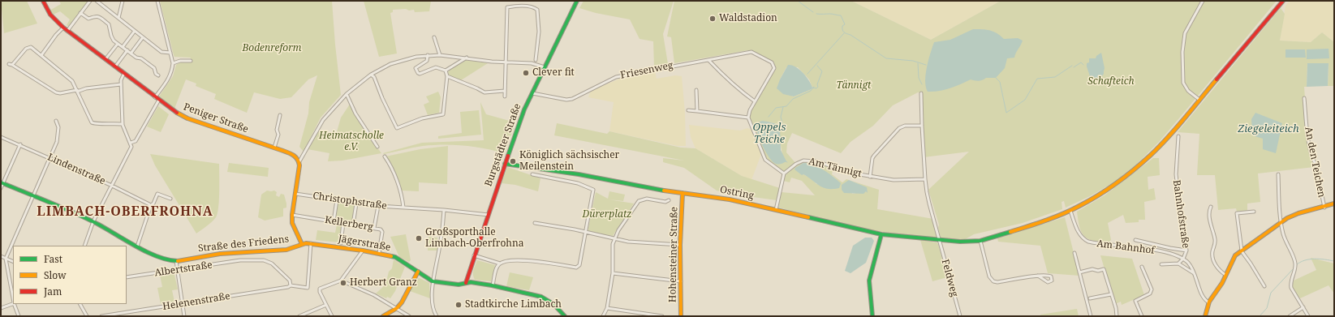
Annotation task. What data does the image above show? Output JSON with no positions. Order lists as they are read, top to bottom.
{
  "streets": {
    "main road": [
      "Peniger Straße",
      "Burgstädter Straße",
      "Ostring",
      "Jägerstraße",
      "Straße des Friedens",
      "Hohensteiner Straße"
    ],
    "street": [
      "Friesenweg",
      "An den Teichen",
      "Am Tännigt",
      "Lindenstraße",
      "Christophstraße",
      "Bahnhofstraße",
      "Kellerberg",
      "Am Bahnhof",
      "Albertstraße",
      "Feldweg",
      "Helenenstraße"
    ]
  },
  "crossings": [
    ["Friesenweg", "Burgstädter Straße"],
    ["Burgstädter Straße", "Ostring"],
    ["Burgstädter Straße", "Christophstraße"],
    ["Burgstädter Straße", "Jägerstraße"],
    ["Ostring", "Am Bahnhof"],
    ["Ostring", "Hohensteiner Straße"],
    ["Ostring", "Feldweg"],
    ["Bahnhofstraße", "Am Bahnhof"],
    ["Kellerberg", "Jägerstraße"],
    ["Jägerstraße", "Straße des Friedens"],
    ["Albertstraße", "Helenenstraße"]
  ],
  "districts": ["LIMBACH-OBERFROHNA"],
  "water": ["Oppels Teiche", "Ziegeleiteich"],
  "parks": [
    "Bodenreform",
    "Schafteich",
    "Tännigt",
    "Heimatscholle e.V.",
    "Dürerplatz"
  ],
  "places": [
    "Waldstadion",
    "Clever fit",
    "Königlich sächsischer Meilenstein",
    "Großsporthalle Limbach-Oberfrohna",
    "Herbert Granz",
    "Stadtkirche Limbach"
  ],
  "legend": ["Fast", "Slow", "Jam"]
}
